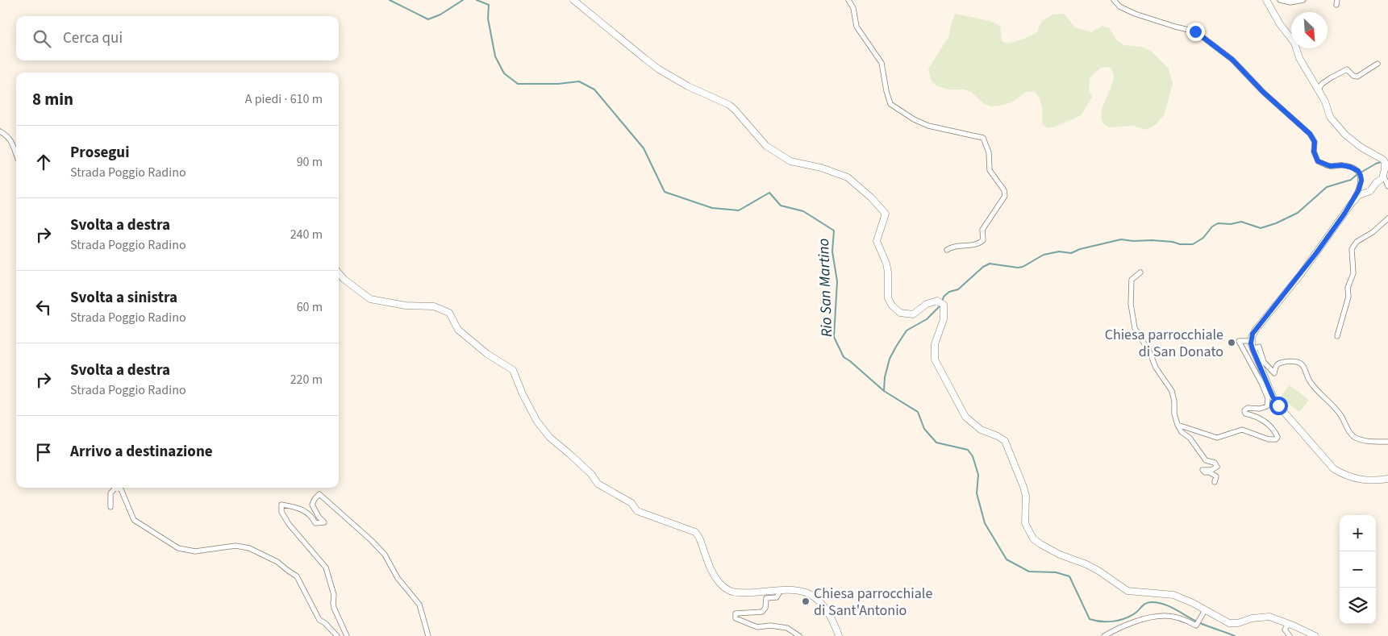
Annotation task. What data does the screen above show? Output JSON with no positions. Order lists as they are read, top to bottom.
{
  "water": ["Rio San Martino"],
  "places": ["Chiesa parrocchiale di San Donato", "Chiesa parrocchiale di Sant'Antonio"],
  "north": "bottom right",
  "page": {
    "search": "Cerca qui",
    "heading": ["8 min", "A piedi · 610 m"],
    "list": [
      ["Prosegui", "Strada Poggio Radino", "90 m"],
      ["Svolta a destra", "Strada Poggio Radino", "240 m"],
      ["Svolta a sinistra", "Strada Poggio Radino", "60 m"],
      ["Svolta a destra", "Strada Poggio Radino", "220 m"],
      "Arrivo a destinazione"
    ],
    "map_buttons": ["+", "−"]
  }
}
